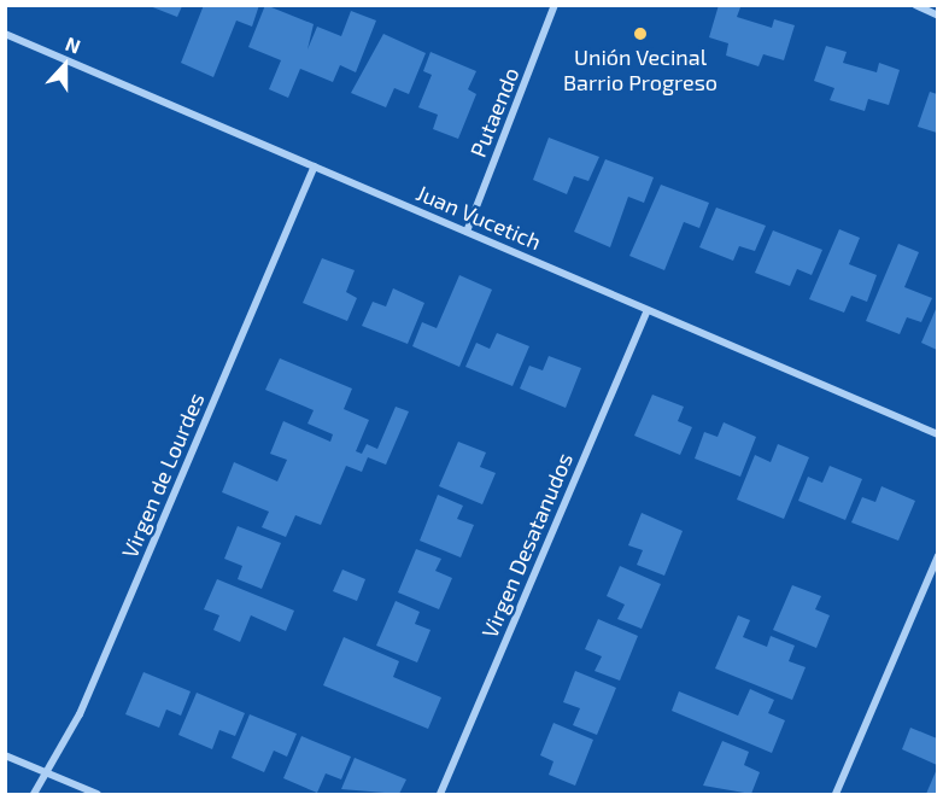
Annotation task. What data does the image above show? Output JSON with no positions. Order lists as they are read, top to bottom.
{
  "streets": {
    "street": [
      "Putaendo",
      "Juan Vucetich",
      "Virgen de Lourdes",
      "Virgen Desatanudos"
    ]
  },
  "crossings": [
    ["Putaendo", "Juan Vucetich"],
    ["Juan Vucetich", "Virgen de Lourdes"],
    ["Juan Vucetich", "Virgen Desatanudos"]
  ],
  "places": ["Unión Vecinal Barrio Progreso"],
  "north": "top"
}
